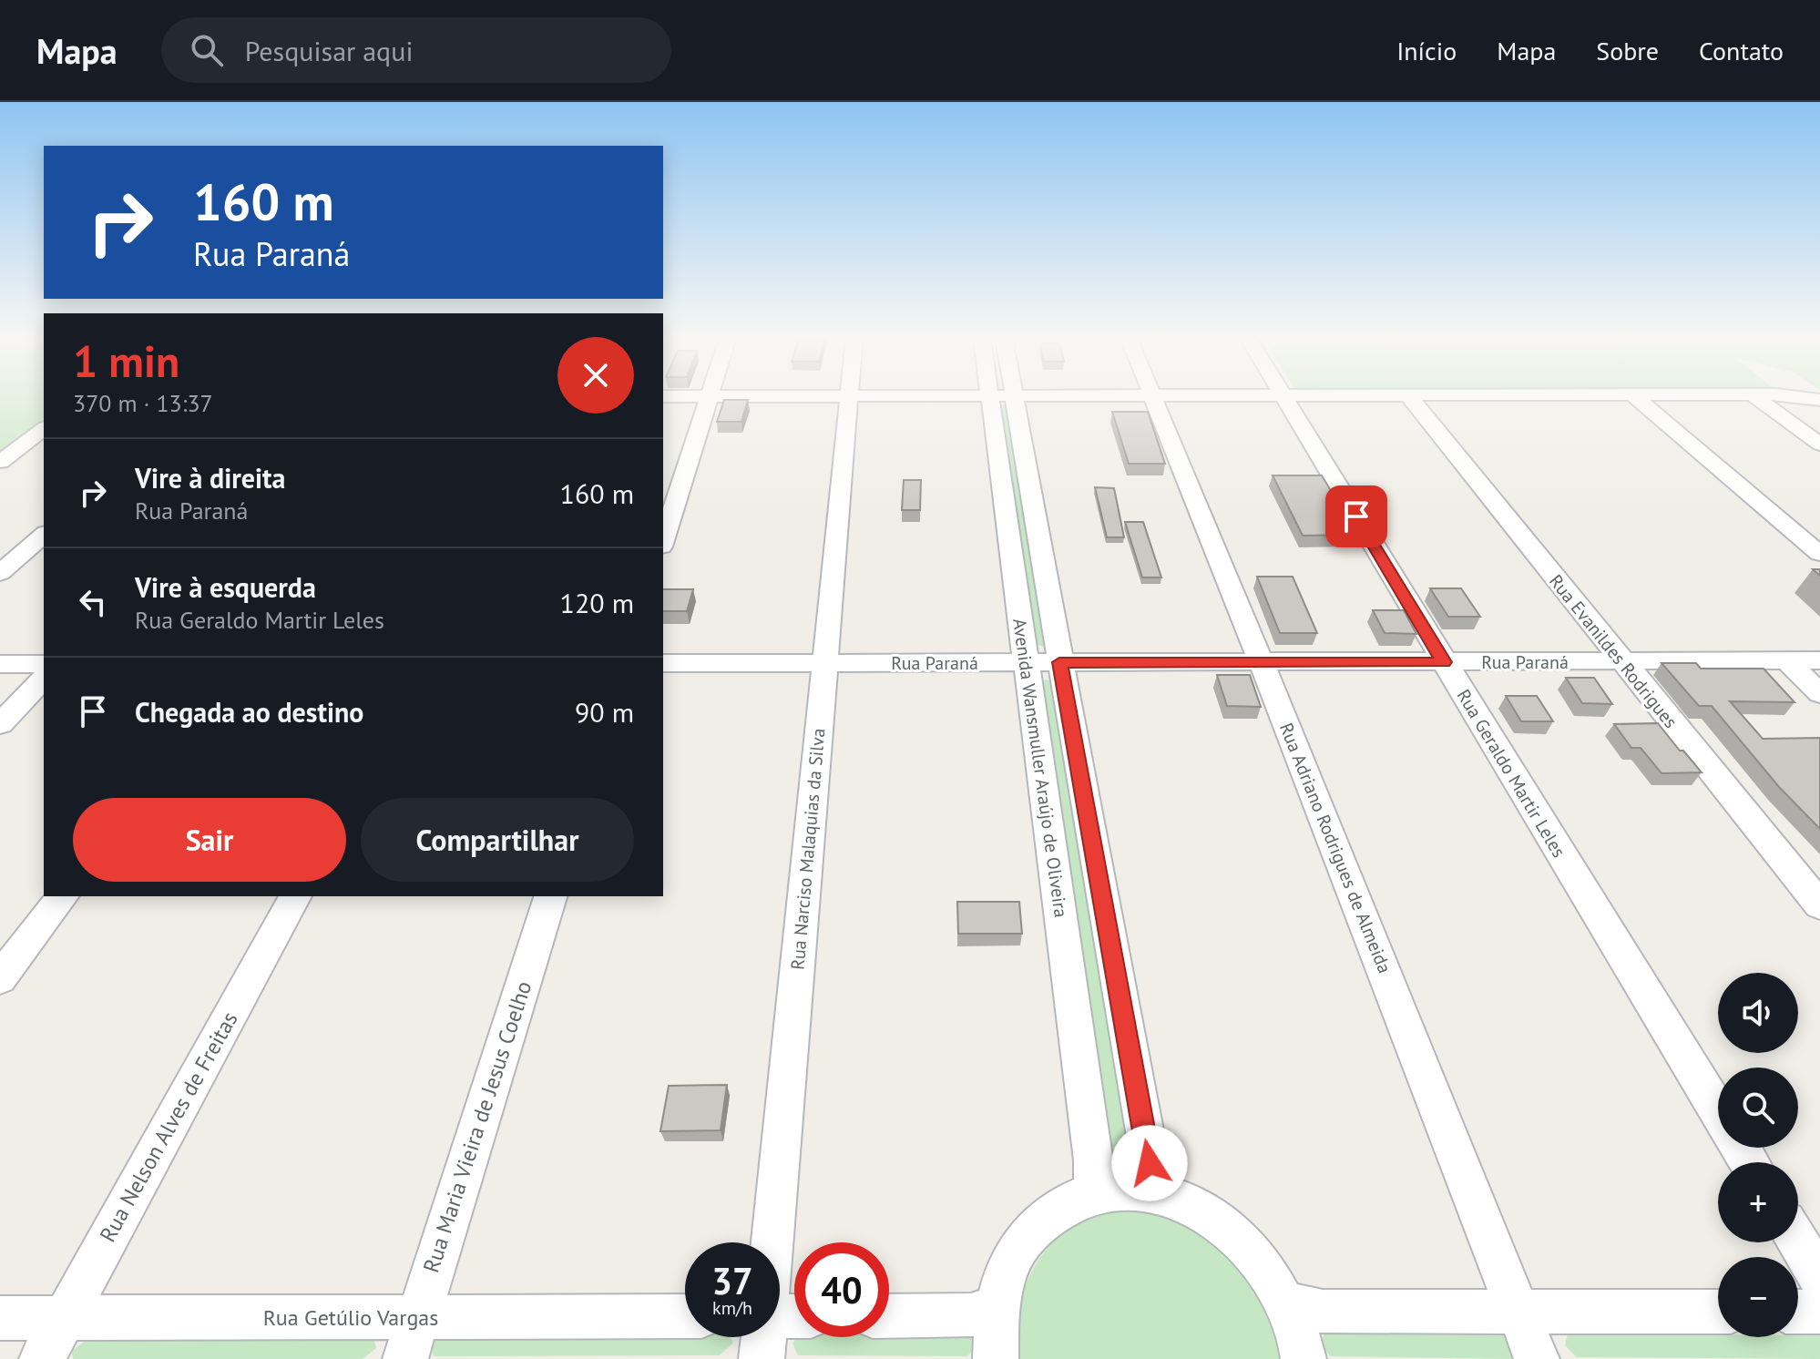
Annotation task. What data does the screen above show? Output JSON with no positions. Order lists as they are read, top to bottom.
{
  "streets": {
    "street": [
      "Rua Evanildes Rodrigues",
      "Rua Paraná",
      "Avenida Wansmuller Araújo de Oliveira",
      "Rua Geraldo Martir Leles",
      "Rua Adriano Rodrigues de Almeida",
      "Rua Narciso Malaquias da Silva",
      "Rua Nelson Alves de Freitas",
      "Rua Maria Vieira de Jesus Coelho",
      "Rua Getúlio Vargas"
    ]
  },
  "crossings": [
    ["Rua Evanildes Rodrigues", "Rua Paraná"],
    ["Rua Paraná", "Avenida Wansmuller Araújo de Oliveira"],
    ["Rua Paraná", "Rua Geraldo Martir Leles"],
    ["Rua Paraná", "Rua Adriano Rodrigues de Almeida"],
    ["Rua Paraná", "Rua Narciso Malaquias da Silva"],
    ["Rua Nelson Alves de Freitas", "Rua Getúlio Vargas"],
    ["Rua Maria Vieira de Jesus Coelho", "Rua Getúlio Vargas"]
  ],
  "page": {
    "header": "Mapa",
    "search": "Pesquisar aqui",
    "nav": [
      "Início",
      "Mapa",
      "Sobre",
      "Contato"
    ],
    "turn": ["160 m", "Rua Paraná"],
    "heading": ["1 min", "370 m · 13:37"],
    "list": [
      {
        "name": "Vire à direita",
        "note": "Rua Paraná",
        "value": "160 m"
      },
      {
        "name": "Vire à esquerda",
        "note": "Rua Geraldo Martir Leles",
        "value": "120 m"
      },
      {
        "name": "Chegada ao destino",
        "value": "90 m"
      }
    ],
    "buttons": ["Sair", "Compartilhar"],
    "map_buttons": ["+", "−"],
    "speed": "37 km/h",
    "limit": "40"
  }
}
